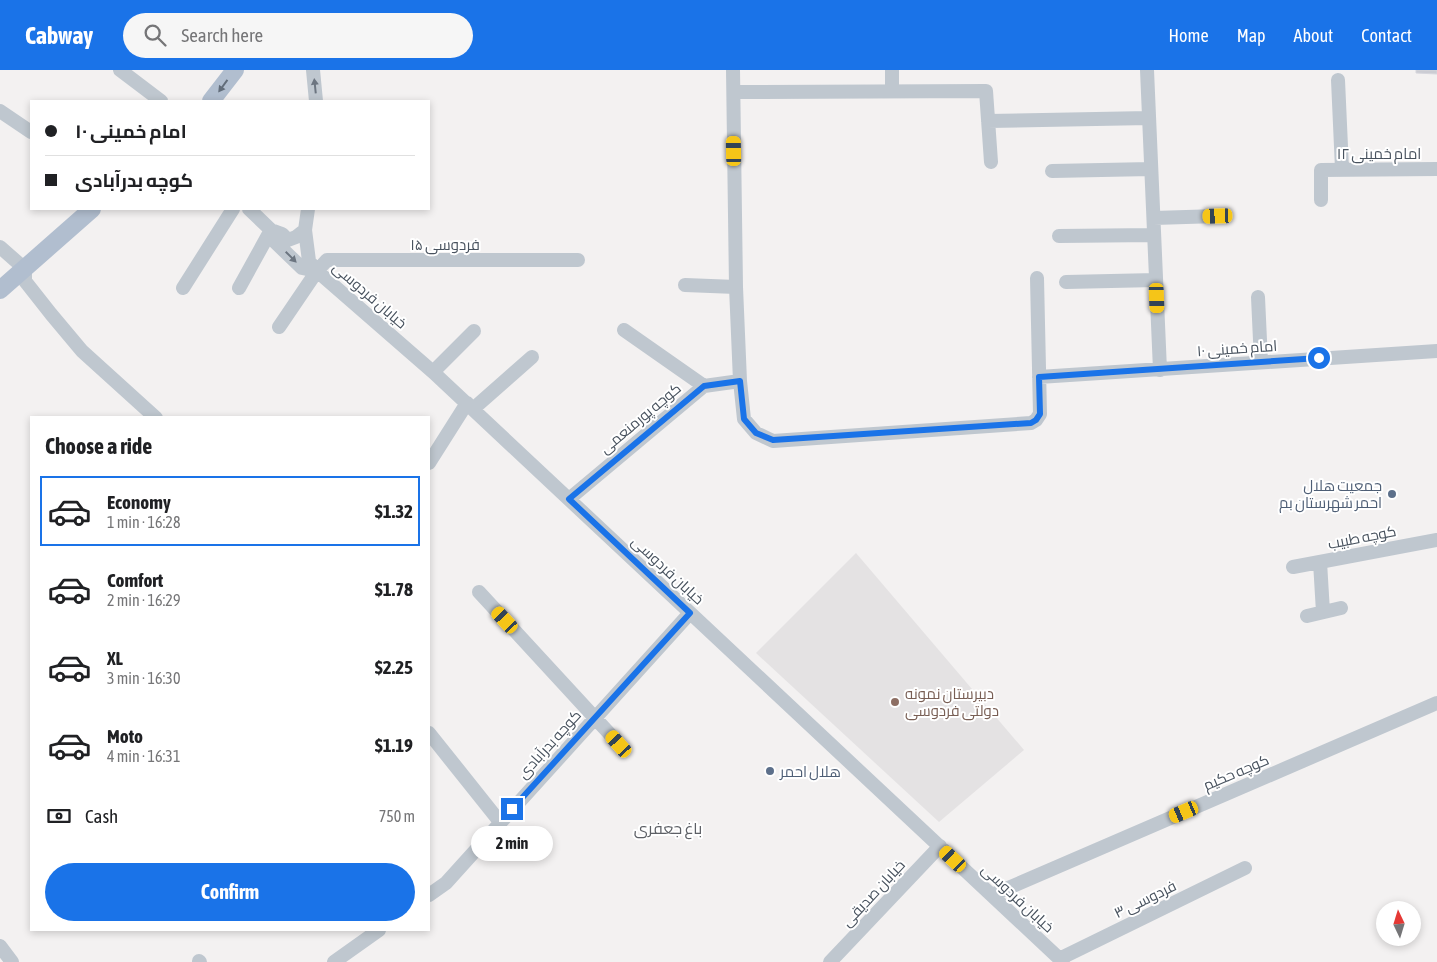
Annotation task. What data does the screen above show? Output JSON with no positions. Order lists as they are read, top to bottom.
{
  "streets": {
    "street": [
      "امام خمینی ۱۲",
      "فردوسی ۱۵",
      "خیابان فردوسی",
      "امام خمینی ۱۰",
      "کوچه پورمنعمی",
      "کوچه طبیب",
      "کوچه بدرآبادی",
      "کوچه حکیم",
      "خیابان صدیقی",
      "فردوسی ۳"
    ]
  },
  "crossings": [
    ["فردوسی ۱۵", "خیابان فردوسی"],
    ["خیابان فردوسی", "کوچه پورمنعمی"],
    ["خیابان فردوسی", "کوچه بدرآبادی"],
    ["خیابان فردوسی", "کوچه حکیم"],
    ["خیابان فردوسی", "خیابان صدیقی"],
    ["خیابان فردوسی", "فردوسی ۳"]
  ],
  "districts": ["باغ جعفری"],
  "places": ["جمعیت هلال احمر شهرستان بم", "دبیرستان نمونه دولتی فردوسی", "هلال احمر"],
  "north": "top",
  "page": {
    "header": "Cabway",
    "search": "Search here",
    "nav": [
      "Home",
      "Map",
      "About",
      "Contact"
    ],
    "banner": ["امام خمینی ۱۰", "کوچه بدرآبادی"],
    "heading": "Choose a ride",
    "list": [
      {
        "name": "Economy",
        "note": "1 min · 16:28",
        "value": "$1.32"
      },
      {
        "name": "Comfort",
        "note": "2 min · 16:29",
        "value": "$1.78"
      },
      {
        "name": "XL",
        "note": "3 min · 16:30",
        "value": "$2.25"
      },
      {
        "name": "Moto",
        "note": "4 min · 16:31",
        "value": "$1.19"
      }
    ],
    "pay": ["Cash", "750 m"],
    "bubble": "2 min",
    "buttons": "Confirm"
  }
}
